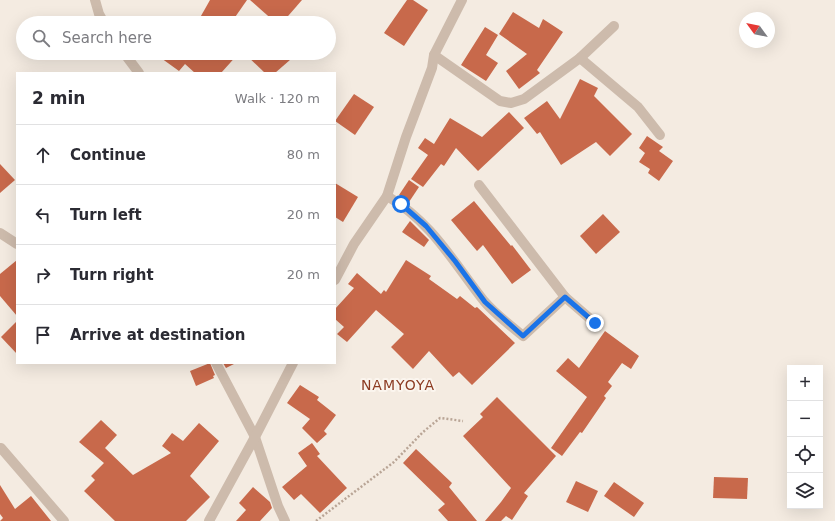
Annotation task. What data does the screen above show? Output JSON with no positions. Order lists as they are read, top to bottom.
{
  "districts": ["NAMYOYA"],
  "north": "top left",
  "page": {
    "search": "Search here",
    "heading": ["2 min", "Walk · 120 m"],
    "list": [
      ["Continue", "80 m"],
      ["Turn left", "20 m"],
      ["Turn right", "20 m"],
      "Arrive at destination"
    ],
    "map_buttons": ["+", "−"]
  }
}
